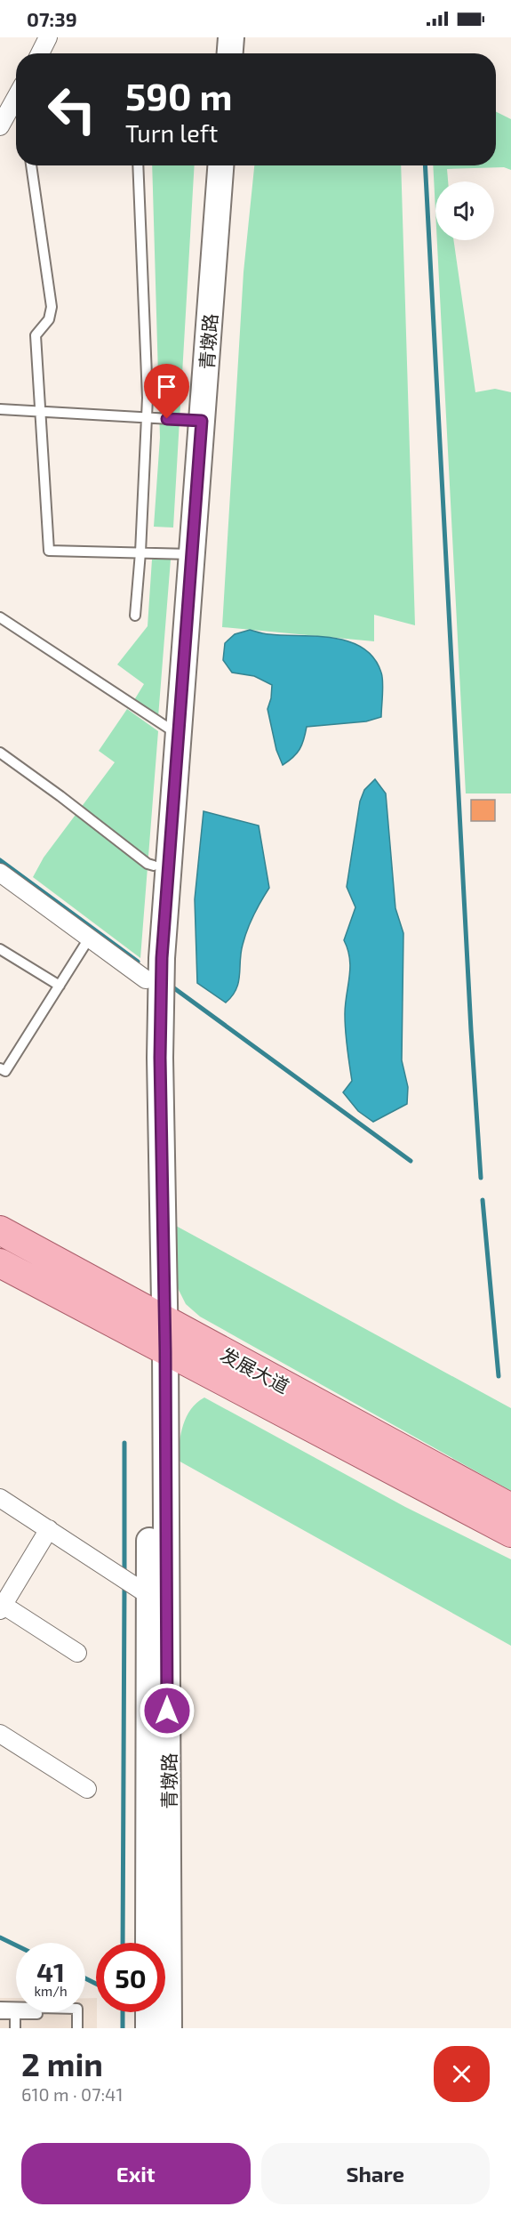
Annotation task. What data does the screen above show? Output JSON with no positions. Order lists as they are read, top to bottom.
{
  "streets": {
    "main road": ["青墩路", "发展大道"]
  },
  "crossings": [
    ["青墩路", "发展大道"]
  ],
  "page": {
    "status": "07:39",
    "turn": ["590 m", "Turn left"],
    "speed": "41 km/h",
    "limit": "50",
    "heading": ["2 min", "610 m · 07:41"],
    "buttons": ["Exit", "Share"]
  }
}
